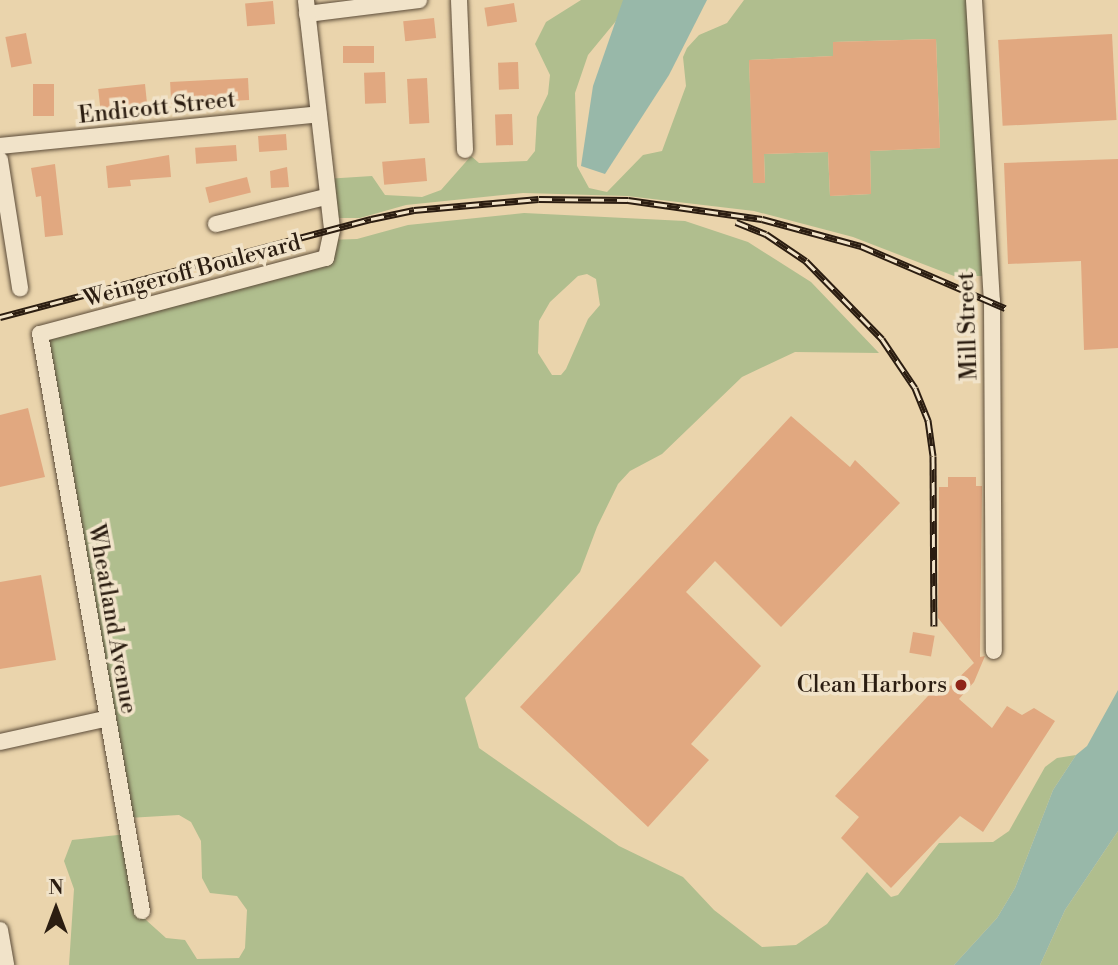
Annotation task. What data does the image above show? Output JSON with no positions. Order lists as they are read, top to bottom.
{
  "streets": {
    "street": [
      "Endicott Street",
      "Weingeroff Boulevard",
      "Mill Street",
      "Wheatland Avenue"
    ]
  },
  "crossings": [
    ["Weingeroff Boulevard", "Wheatland Avenue"]
  ],
  "places": ["Clean Harbors"],
  "north": "top"
}
